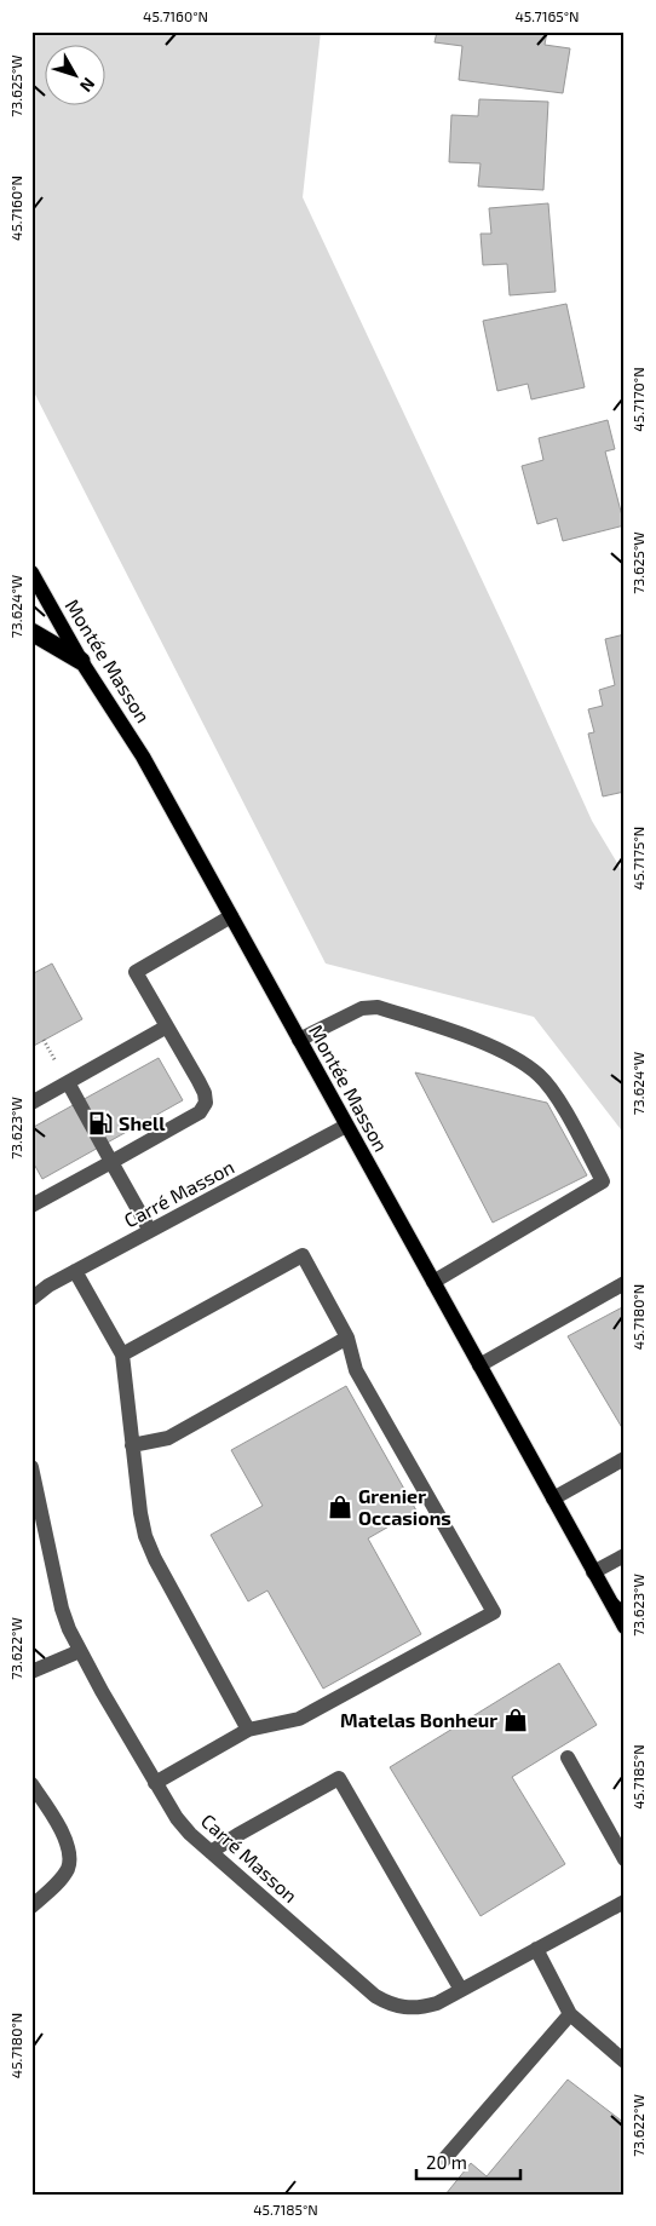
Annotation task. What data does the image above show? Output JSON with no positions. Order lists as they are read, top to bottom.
{
  "streets": {
    "main road": ["Montée Masson"],
    "street": ["Carré Masson"]
  },
  "crossings": [
    ["Montée Masson", "Carré Masson"]
  ],
  "places": {
    "fuel station": ["Shell"],
    "shop": ["Grenier Occasions", "Matelas Bonheur"]
  },
  "scale_bar": "20 m",
  "north": "bottom right",
  "coordinates": [
    "45.7160°N",
    "45.7165°N",
    "73.625°W",
    "45.7170°N",
    "73.624°W",
    "45.7175°N",
    "73.623°W",
    "45.7180°N",
    "73.622°W",
    "45.7185°N"
  ]
}
